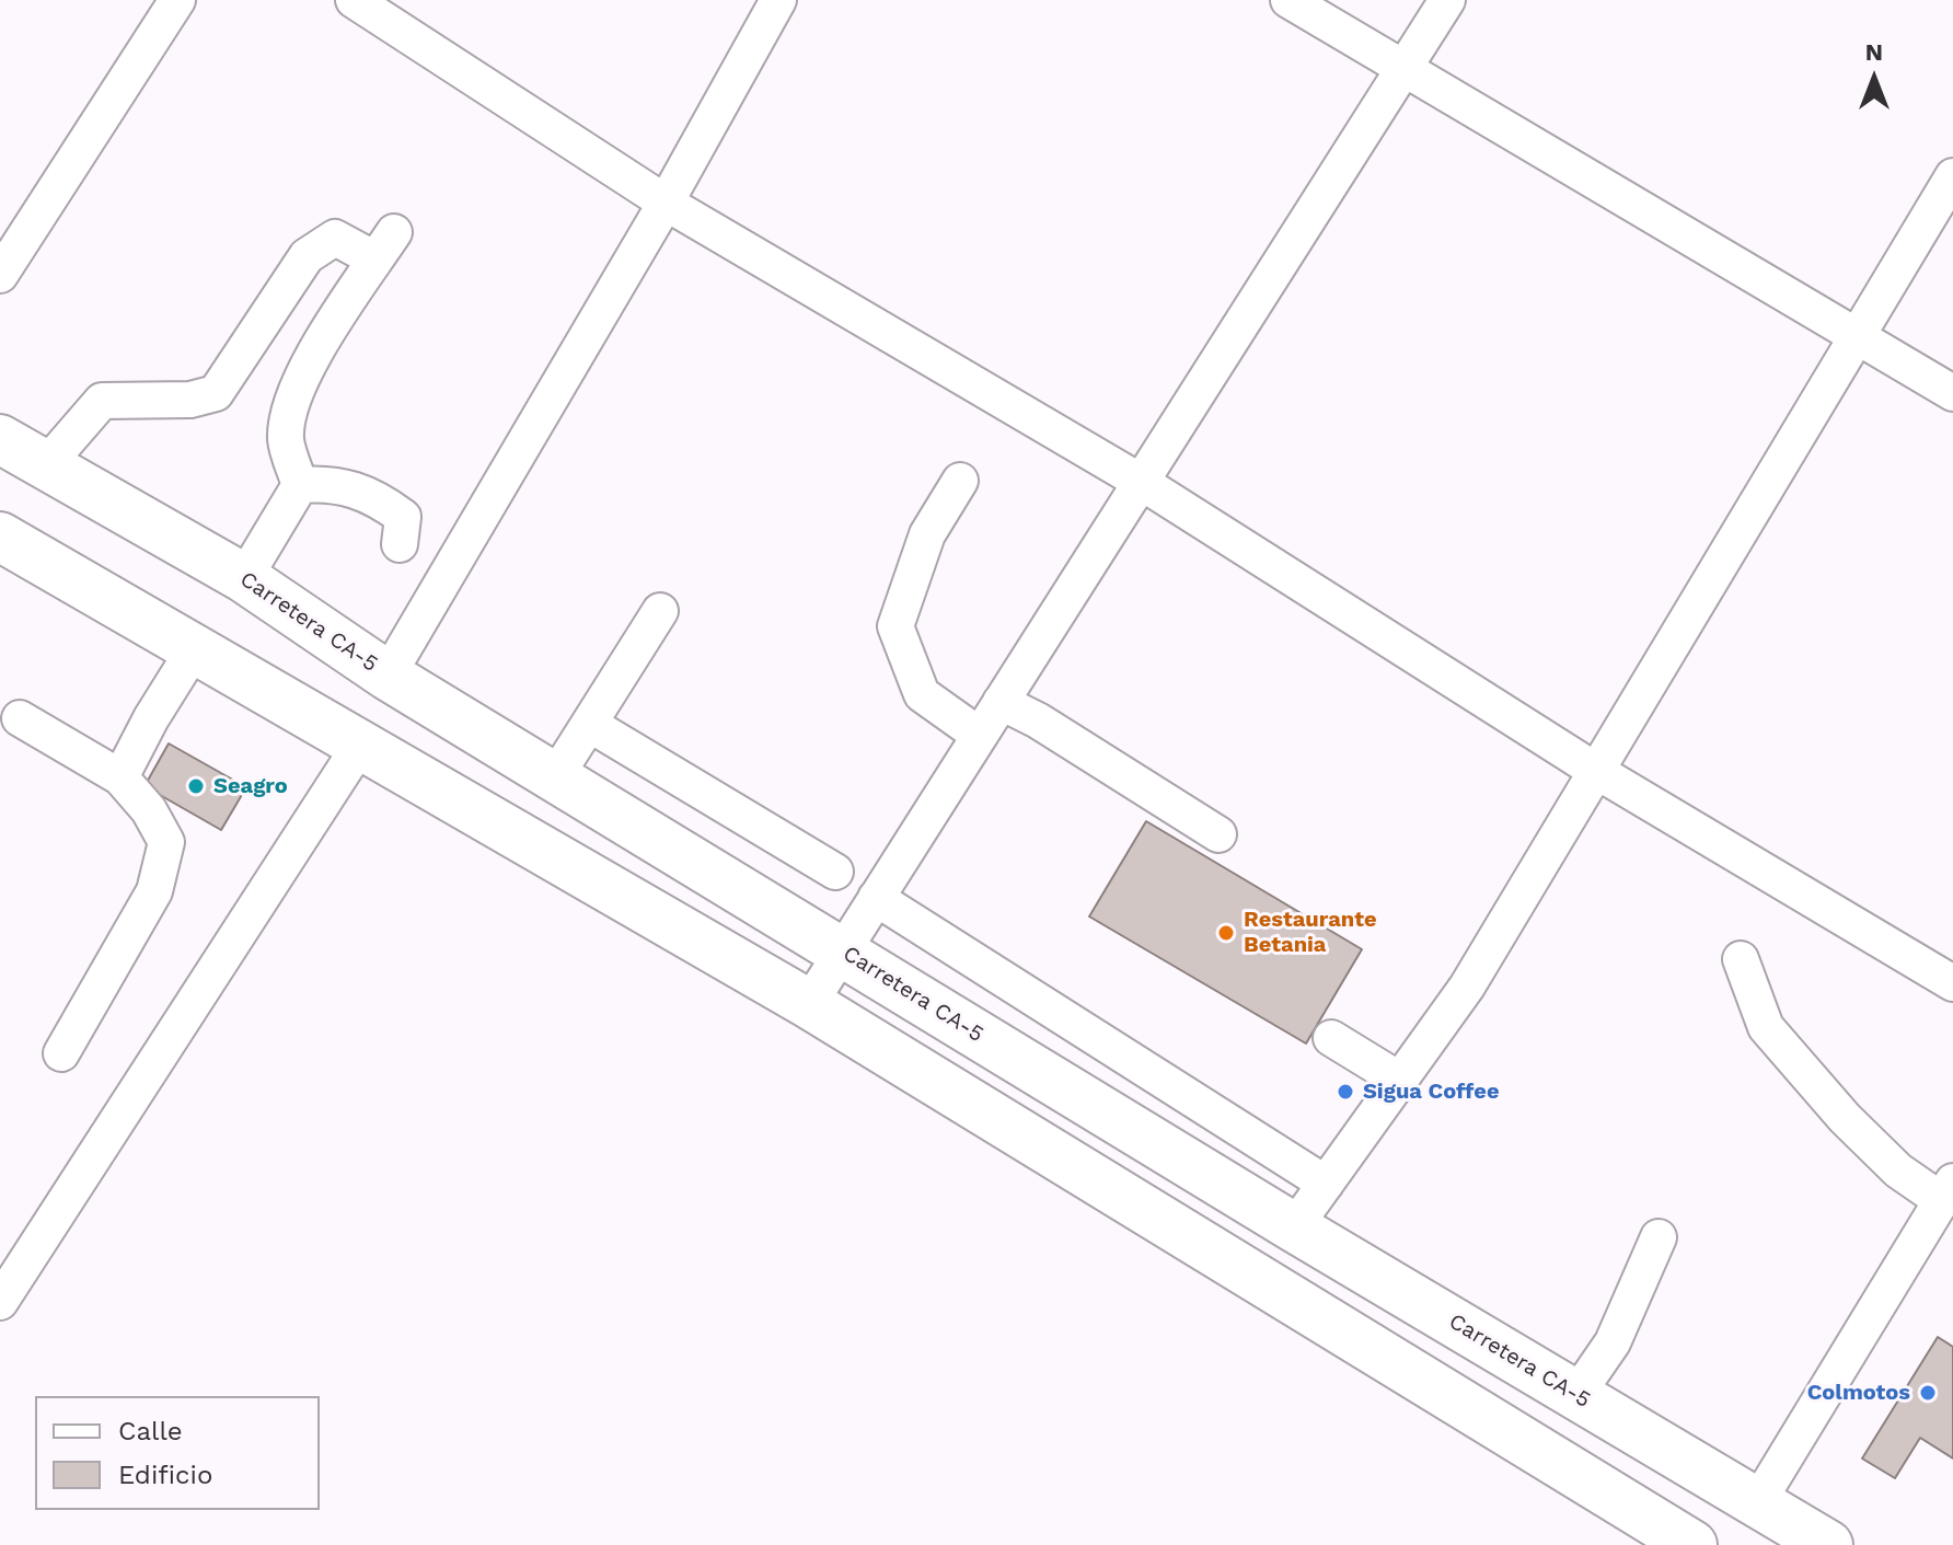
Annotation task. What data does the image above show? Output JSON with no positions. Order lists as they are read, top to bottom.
{
  "streets": {
    "highway": ["Carretera CA-5"]
  },
  "places": [
    "Seagro",
    "Restaurante Betania",
    "Sigua Coffee",
    "Colmotos"
  ],
  "legend": ["Calle", "Edificio"],
  "north": "top"
}
